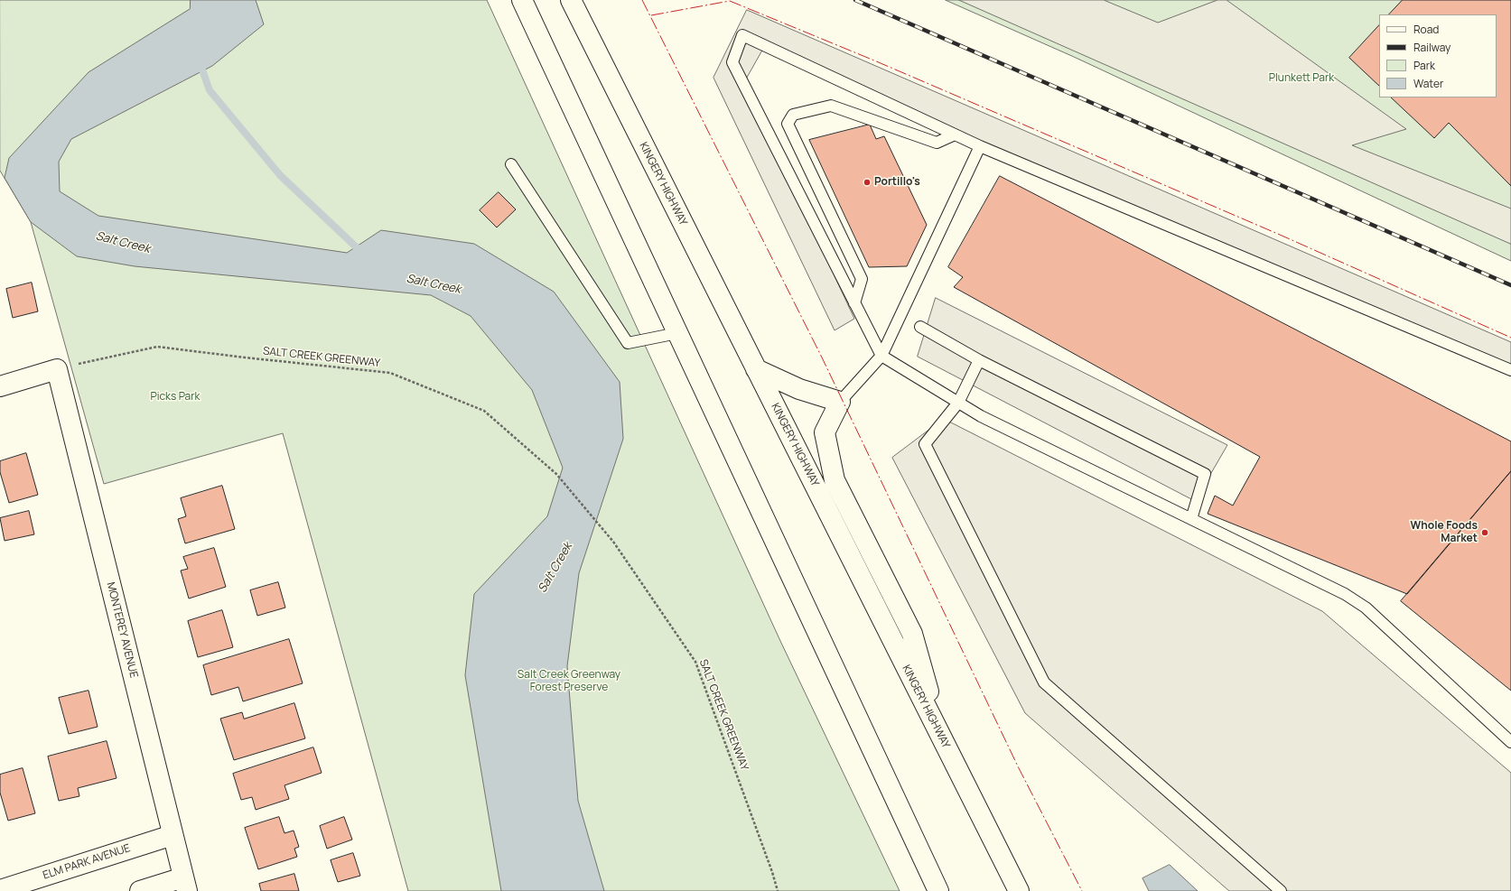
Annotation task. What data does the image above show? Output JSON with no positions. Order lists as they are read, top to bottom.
{
  "streets": {
    "main road": ["KINGERY HIGHWAY", "MONTEREY AVENUE", "ELM PARK AVENUE"],
    "path": ["SALT CREEK GREENWAY"]
  },
  "crossings": [
    ["SALT CREEK GREENWAY", "MONTEREY AVENUE"],
    ["MONTEREY AVENUE", "ELM PARK AVENUE"]
  ],
  "water": ["Salt Creek"],
  "parks": ["Plunkett Park", "Picks Park", "Salt Creek Greenway Forest Preserve"],
  "places": ["Portillo's", "Whole Foods Market"],
  "legend": [
    "Road",
    "Railway",
    "Park",
    "Water"
  ]
}
